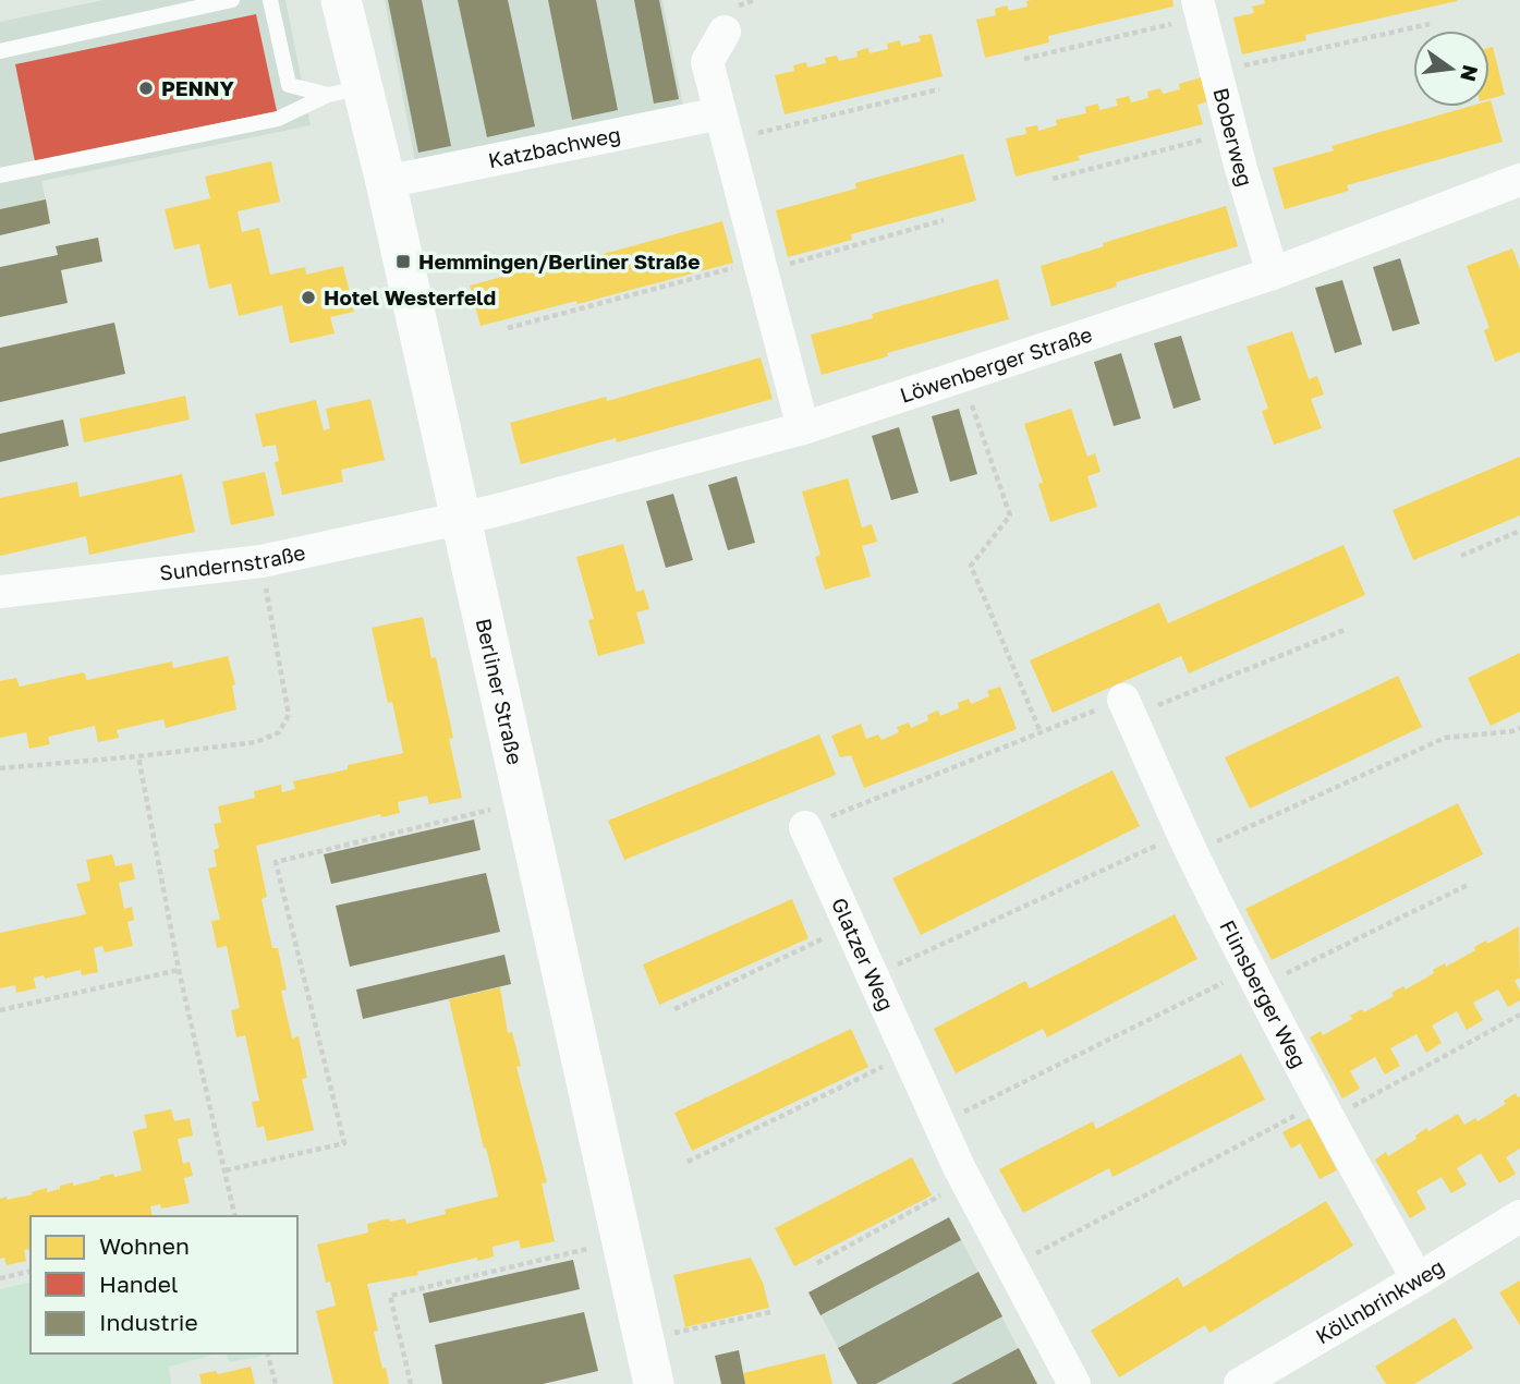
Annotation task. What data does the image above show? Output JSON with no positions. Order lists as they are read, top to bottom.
{
  "streets": {
    "street": [
      "Boberweg",
      "Katzbachweg",
      "Löwenberger Straße",
      "Sundernstraße",
      "Berliner Straße",
      "Glatzer Weg",
      "Flinsberger Weg",
      "Köllnbrinkweg"
    ]
  },
  "crossings": [
    ["Boberweg", "Löwenberger Straße"],
    ["Katzbachweg", "Berliner Straße"],
    ["Löwenberger Straße", "Sundernstraße"],
    ["Löwenberger Straße", "Berliner Straße"],
    ["Sundernstraße", "Berliner Straße"],
    ["Flinsberger Weg", "Köllnbrinkweg"]
  ],
  "places": {
    "other": ["PENNY", "Hotel Westerfeld"],
    "transit": ["Hemmingen/Berliner Straße"]
  },
  "legend": ["Wohnen", "Handel", "Industrie"],
  "north": "right"
}
